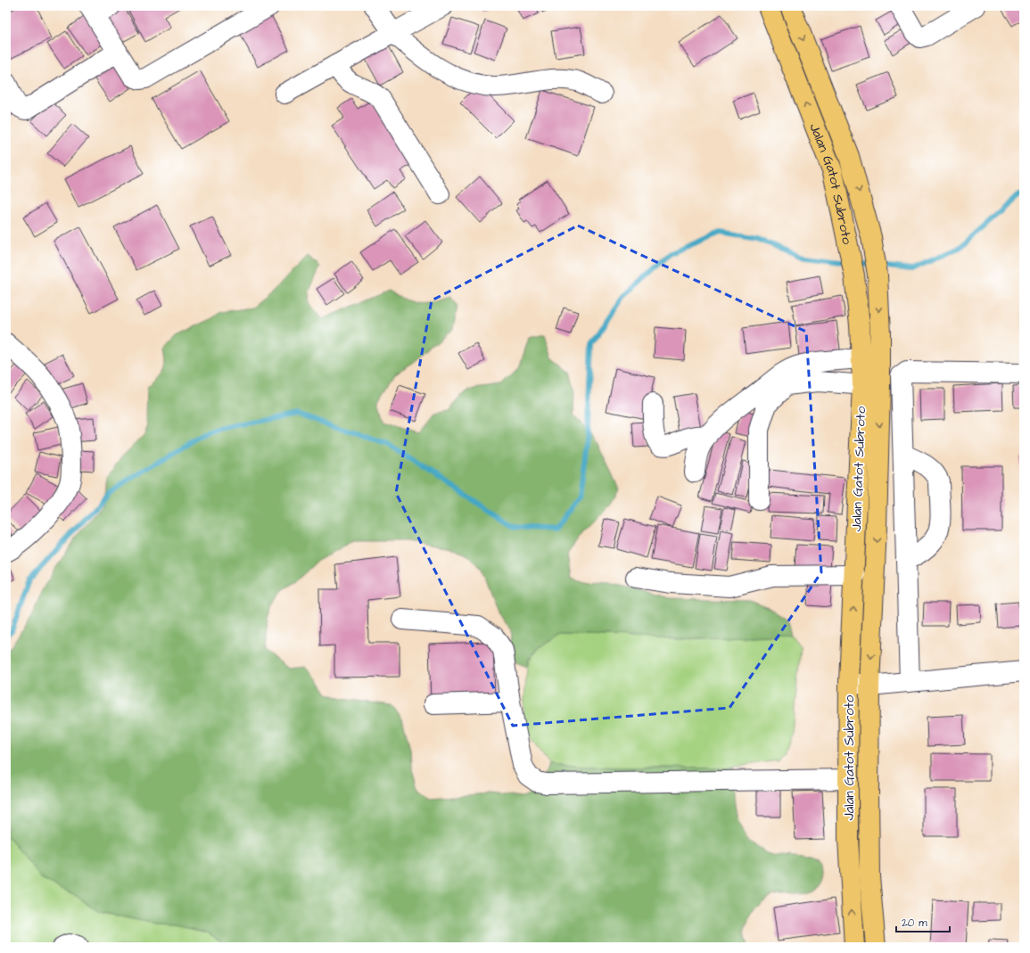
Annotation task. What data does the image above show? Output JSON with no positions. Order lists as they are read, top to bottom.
{
  "streets": {
    "highway": ["Jalan Gatot Subroto"]
  },
  "scale_bar": "20 m"
}
